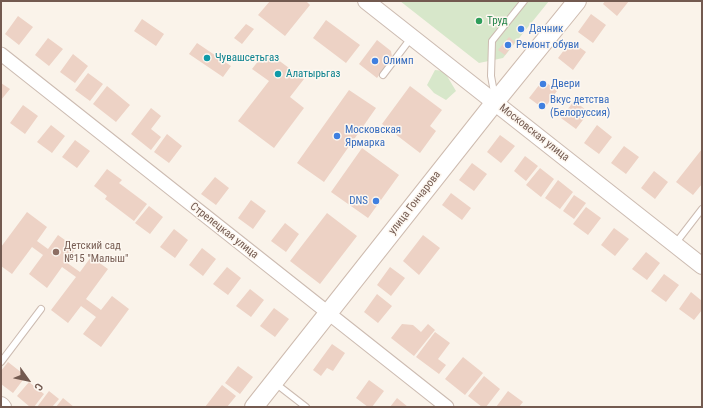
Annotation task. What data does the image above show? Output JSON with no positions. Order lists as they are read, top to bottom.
{
  "streets": {
    "main road": ["улица Гончарова"],
    "street": ["Московская улица", "Стрелецкая улица"]
  },
  "crossings": [
    ["Московская улица", "улица Гончарова"],
    ["улица Гончарова", "Стрелецкая улица"]
  ],
  "places": [
    "Труд",
    "Дачник",
    "Ремонт обуви",
    "Чувашсетьгаз",
    "Олимп",
    "Алатырьгаз",
    "Двери",
    "Вкус детства (Белоруссия)",
    "Московская Ярмарка",
    "DNS",
    "Детский сад №15 \"Малыш\""
  ],
  "north": "bottom right"
}
